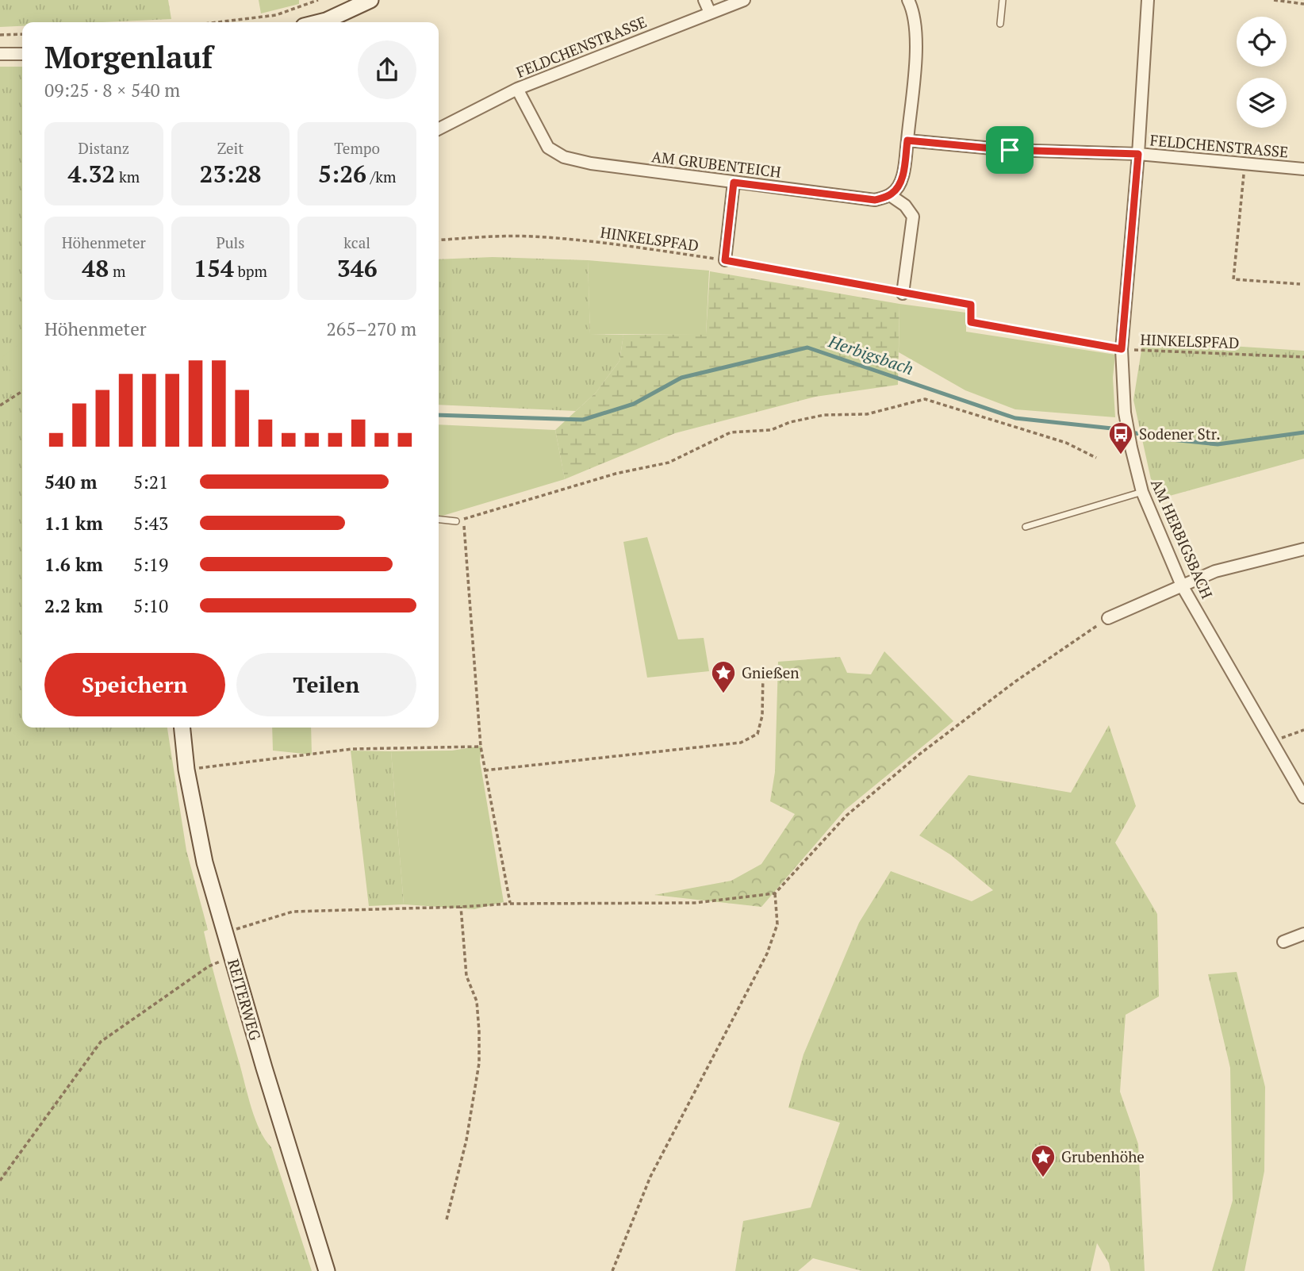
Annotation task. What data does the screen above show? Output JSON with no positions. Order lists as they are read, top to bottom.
{
  "streets": {
    "street": [
      "FELDCHENSTRASSE",
      "AM GRUBENTEICH",
      "AM HERBIGSBACH",
      "REITERWEG"
    ],
    "path": ["HINKELSPFAD"]
  },
  "crossings": [
    ["FELDCHENSTRASSE", "AM GRUBENTEICH"],
    ["FELDCHENSTRASSE", "AM HERBIGSBACH"],
    ["HINKELSPFAD", "AM HERBIGSBACH"]
  ],
  "water": ["Herbigsbach"],
  "places": {
    "bus stop": ["Sodener Str."],
    "place": ["Gnießen", "Grubenhöhe"]
  },
  "page": {
    "heading": ["Morgenlauf", "09:25 · 8 × 540 m"],
    "stats": [
      ["Distanz", "4.32 km"],
      ["Zeit", "23:28"],
      ["Tempo", "5:26 /km"],
      ["Höhenmeter", "48 m"],
      ["Puls", "154 bpm"],
      ["kcal", "346"]
    ],
    "chart": ["Höhenmeter", "265–270 m"],
    "list": [
      {
        "name": "540 m",
        "note": "5:21"
      },
      {
        "name": "1.1 km",
        "note": "5:43"
      },
      {
        "name": "1.6 km",
        "note": "5:19"
      },
      {
        "name": "2.2 km",
        "note": "5:10"
      }
    ],
    "buttons": ["Speichern", "Teilen"]
  }
}
